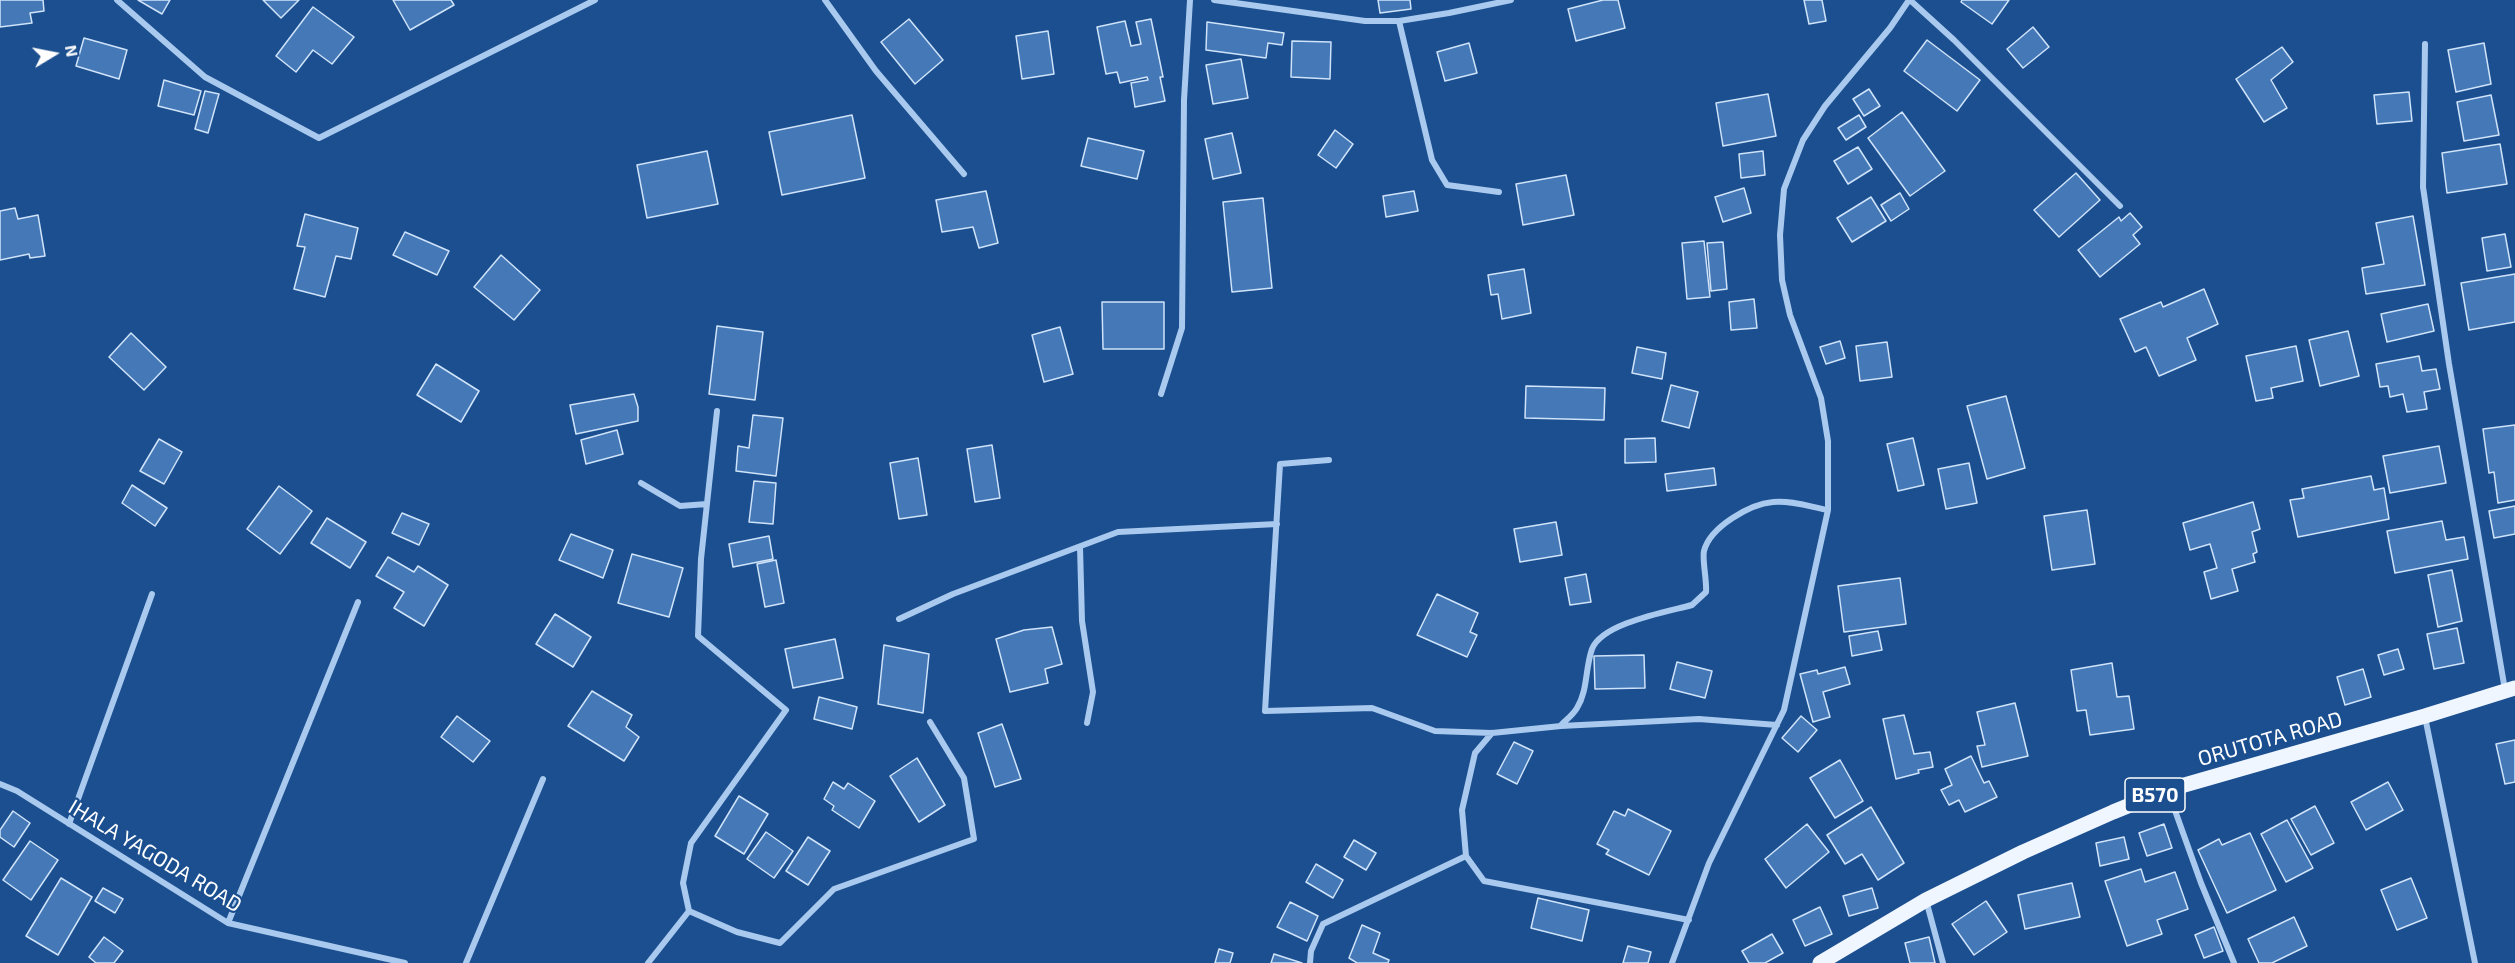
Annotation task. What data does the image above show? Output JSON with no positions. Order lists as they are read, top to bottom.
{
  "streets": {
    "main road": ["ORUTOTA ROAD", "B570"],
    "street": ["IHALA YAGODA ROAD"]
  },
  "north": "right"
}
